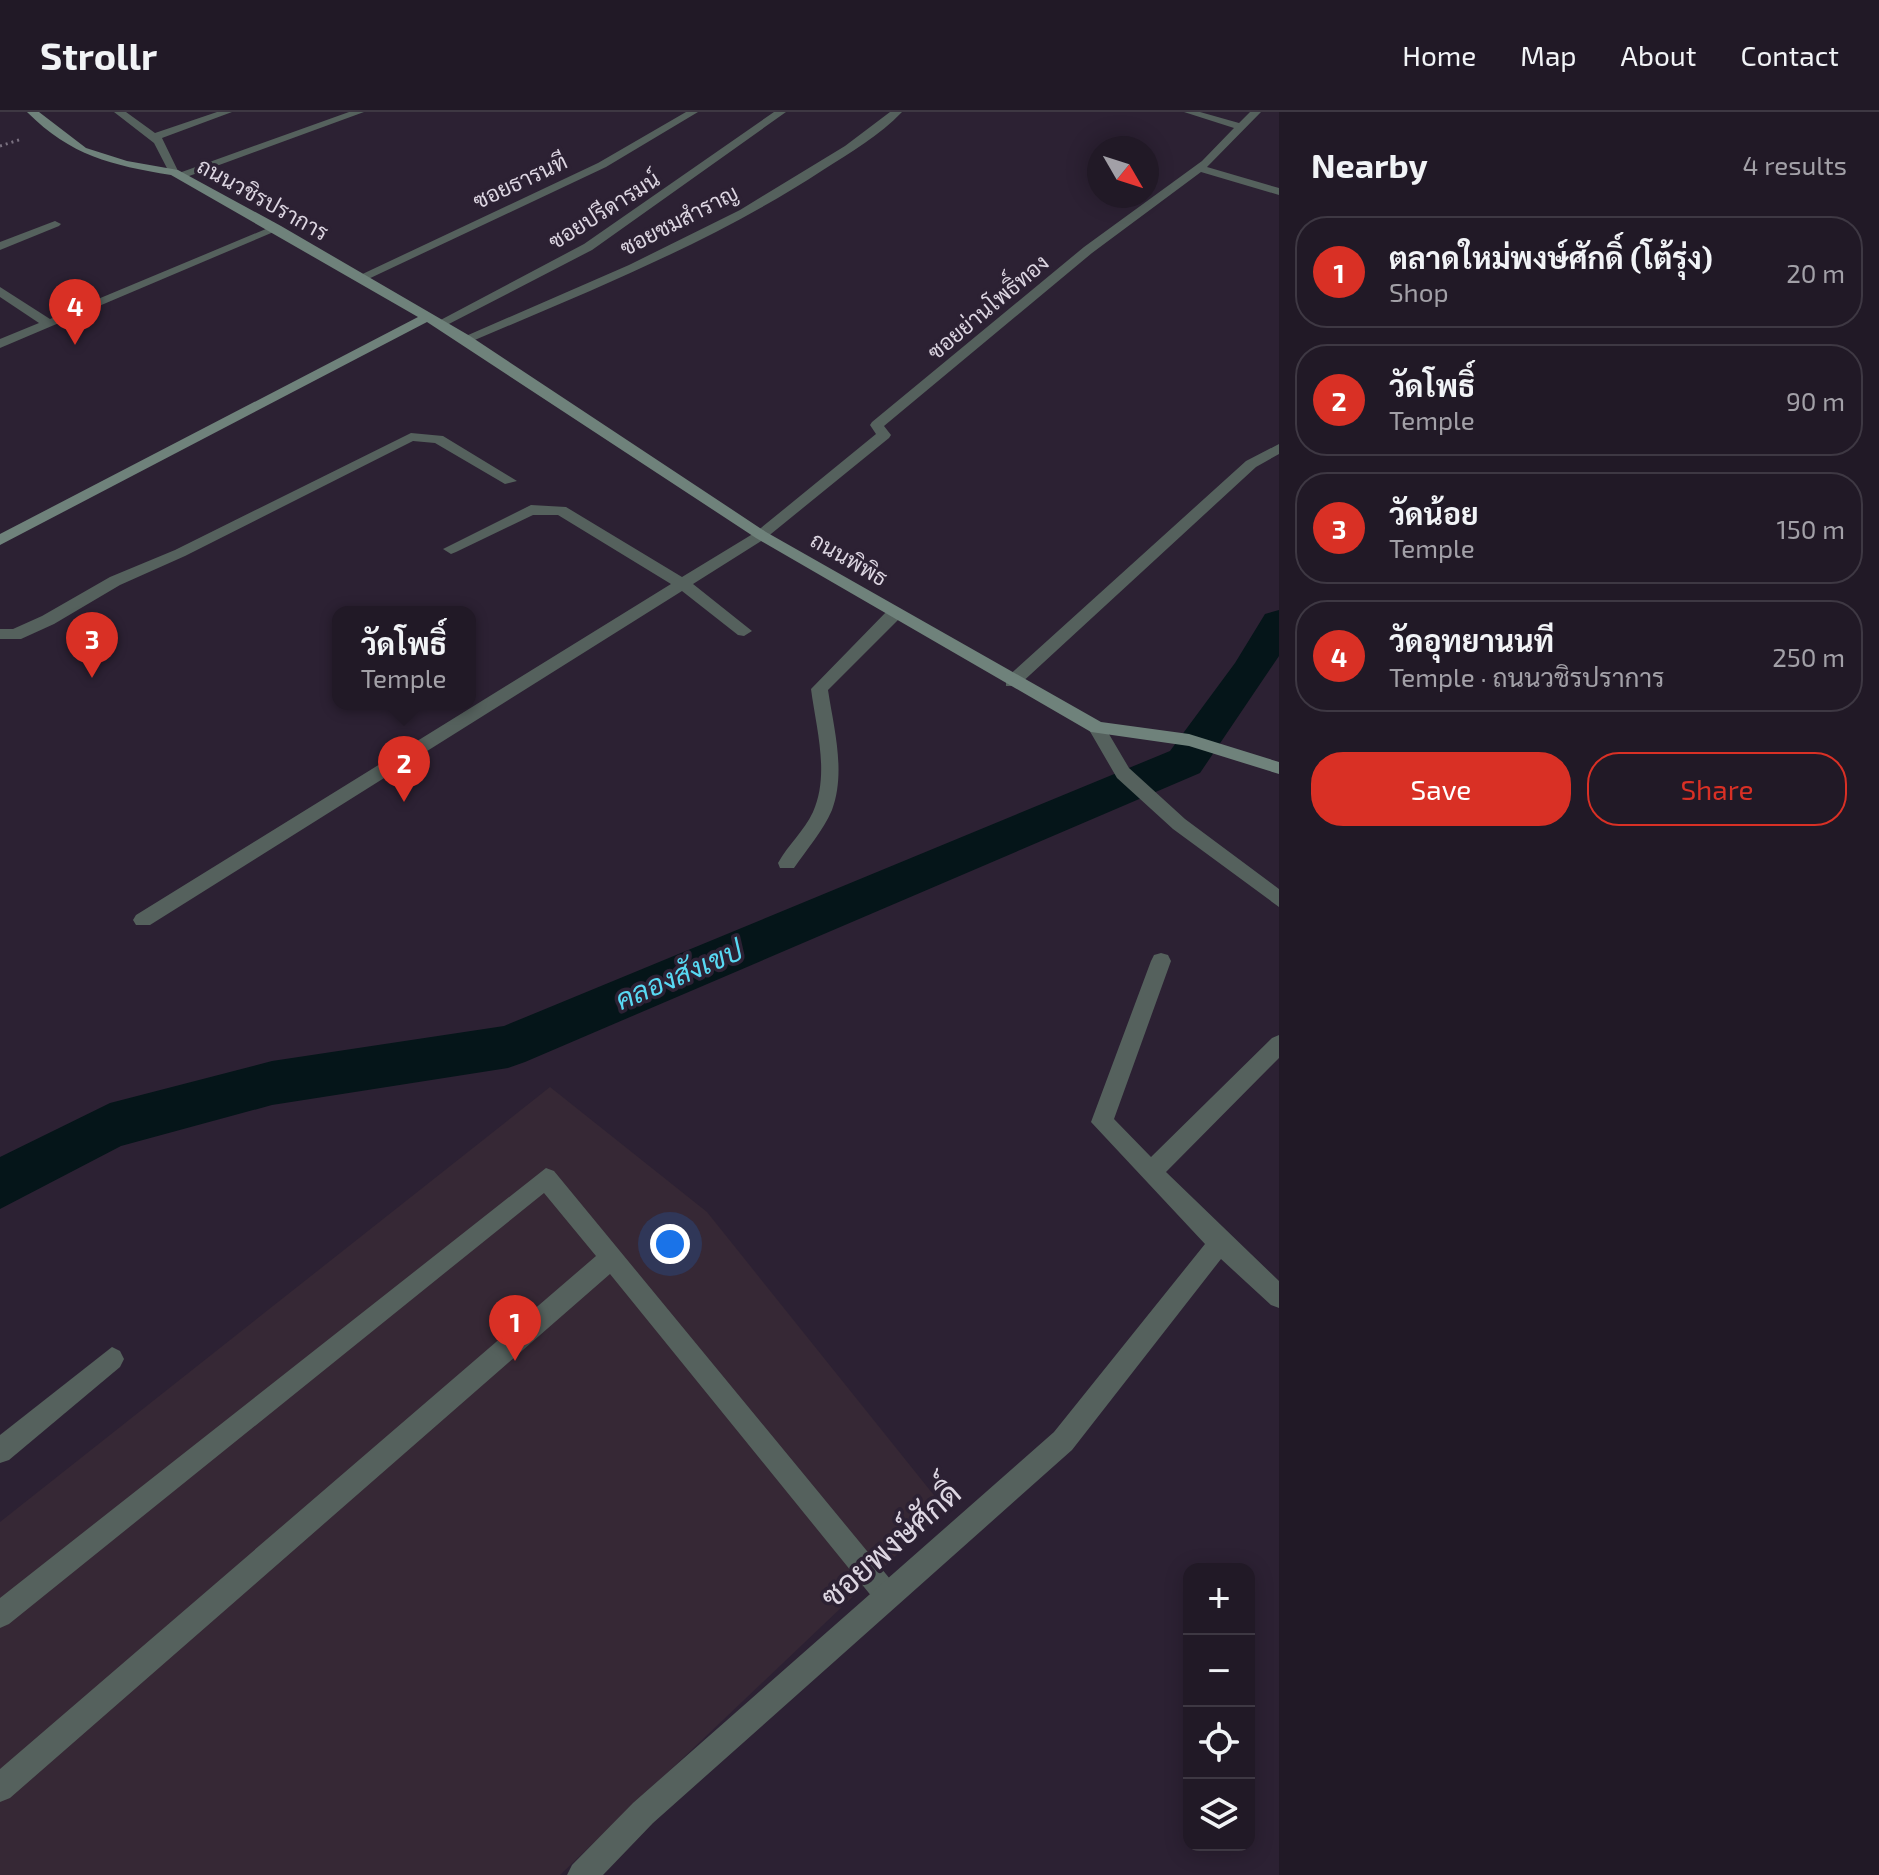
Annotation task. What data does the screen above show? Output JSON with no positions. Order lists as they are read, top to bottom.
{
  "streets": {
    "street": [
      "ซอยธารนที",
      "ถนนวชิรปราการ",
      "ซอยปรีดารมน์",
      "ซอยชมสำราญ",
      "ซอยย่านโพธิ์ทอง",
      "ถนนพิพิธ",
      "ซอยพงษ์ศักดิ์"
    ]
  },
  "crossings": [
    ["ซอยธารนที", "ถนนวชิรปราการ"],
    ["ถนนวชิรปราการ", "ซอยปรีดารมน์"],
    ["ถนนวชิรปราการ", "ถนนพิพิธ"],
    ["ซอยปรีดารมน์", "ถนนพิพิธ"],
    ["ซอยชมสำราญ", "ถนนพิพิธ"],
    ["ซอยย่านโพธิ์ทอง", "ถนนพิพิธ"]
  ],
  "water": ["คลองสังเขป"],
  "north": "bottom right",
  "page": {
    "header": "Strollr",
    "nav": [
      "Home",
      "Map",
      "About",
      "Contact"
    ],
    "heading": ["Nearby", "4 results"],
    "list": [
      {
        "mark": "1",
        "name": "ตลาดใหม่พงษ์ศักดิ์ (โต้รุ่ง)",
        "note": "Shop",
        "value": "20 m"
      },
      {
        "mark": "2",
        "name": "วัดโพธิ์",
        "note": "Temple",
        "value": "90 m"
      },
      {
        "mark": "3",
        "name": "วัดน้อย",
        "note": "Temple",
        "value": "150 m"
      },
      {
        "mark": "4",
        "name": "วัดอุทยานนที",
        "note": "Temple · ถนนวชิรปราการ",
        "value": "250 m"
      }
    ],
    "pins": [
      "4",
      "3",
      "2",
      "1"
    ],
    "popup": ["วัดโพธิ์", "Temple"],
    "buttons": ["Save", "Share"],
    "map_buttons": ["+", "−"]
  }
}
